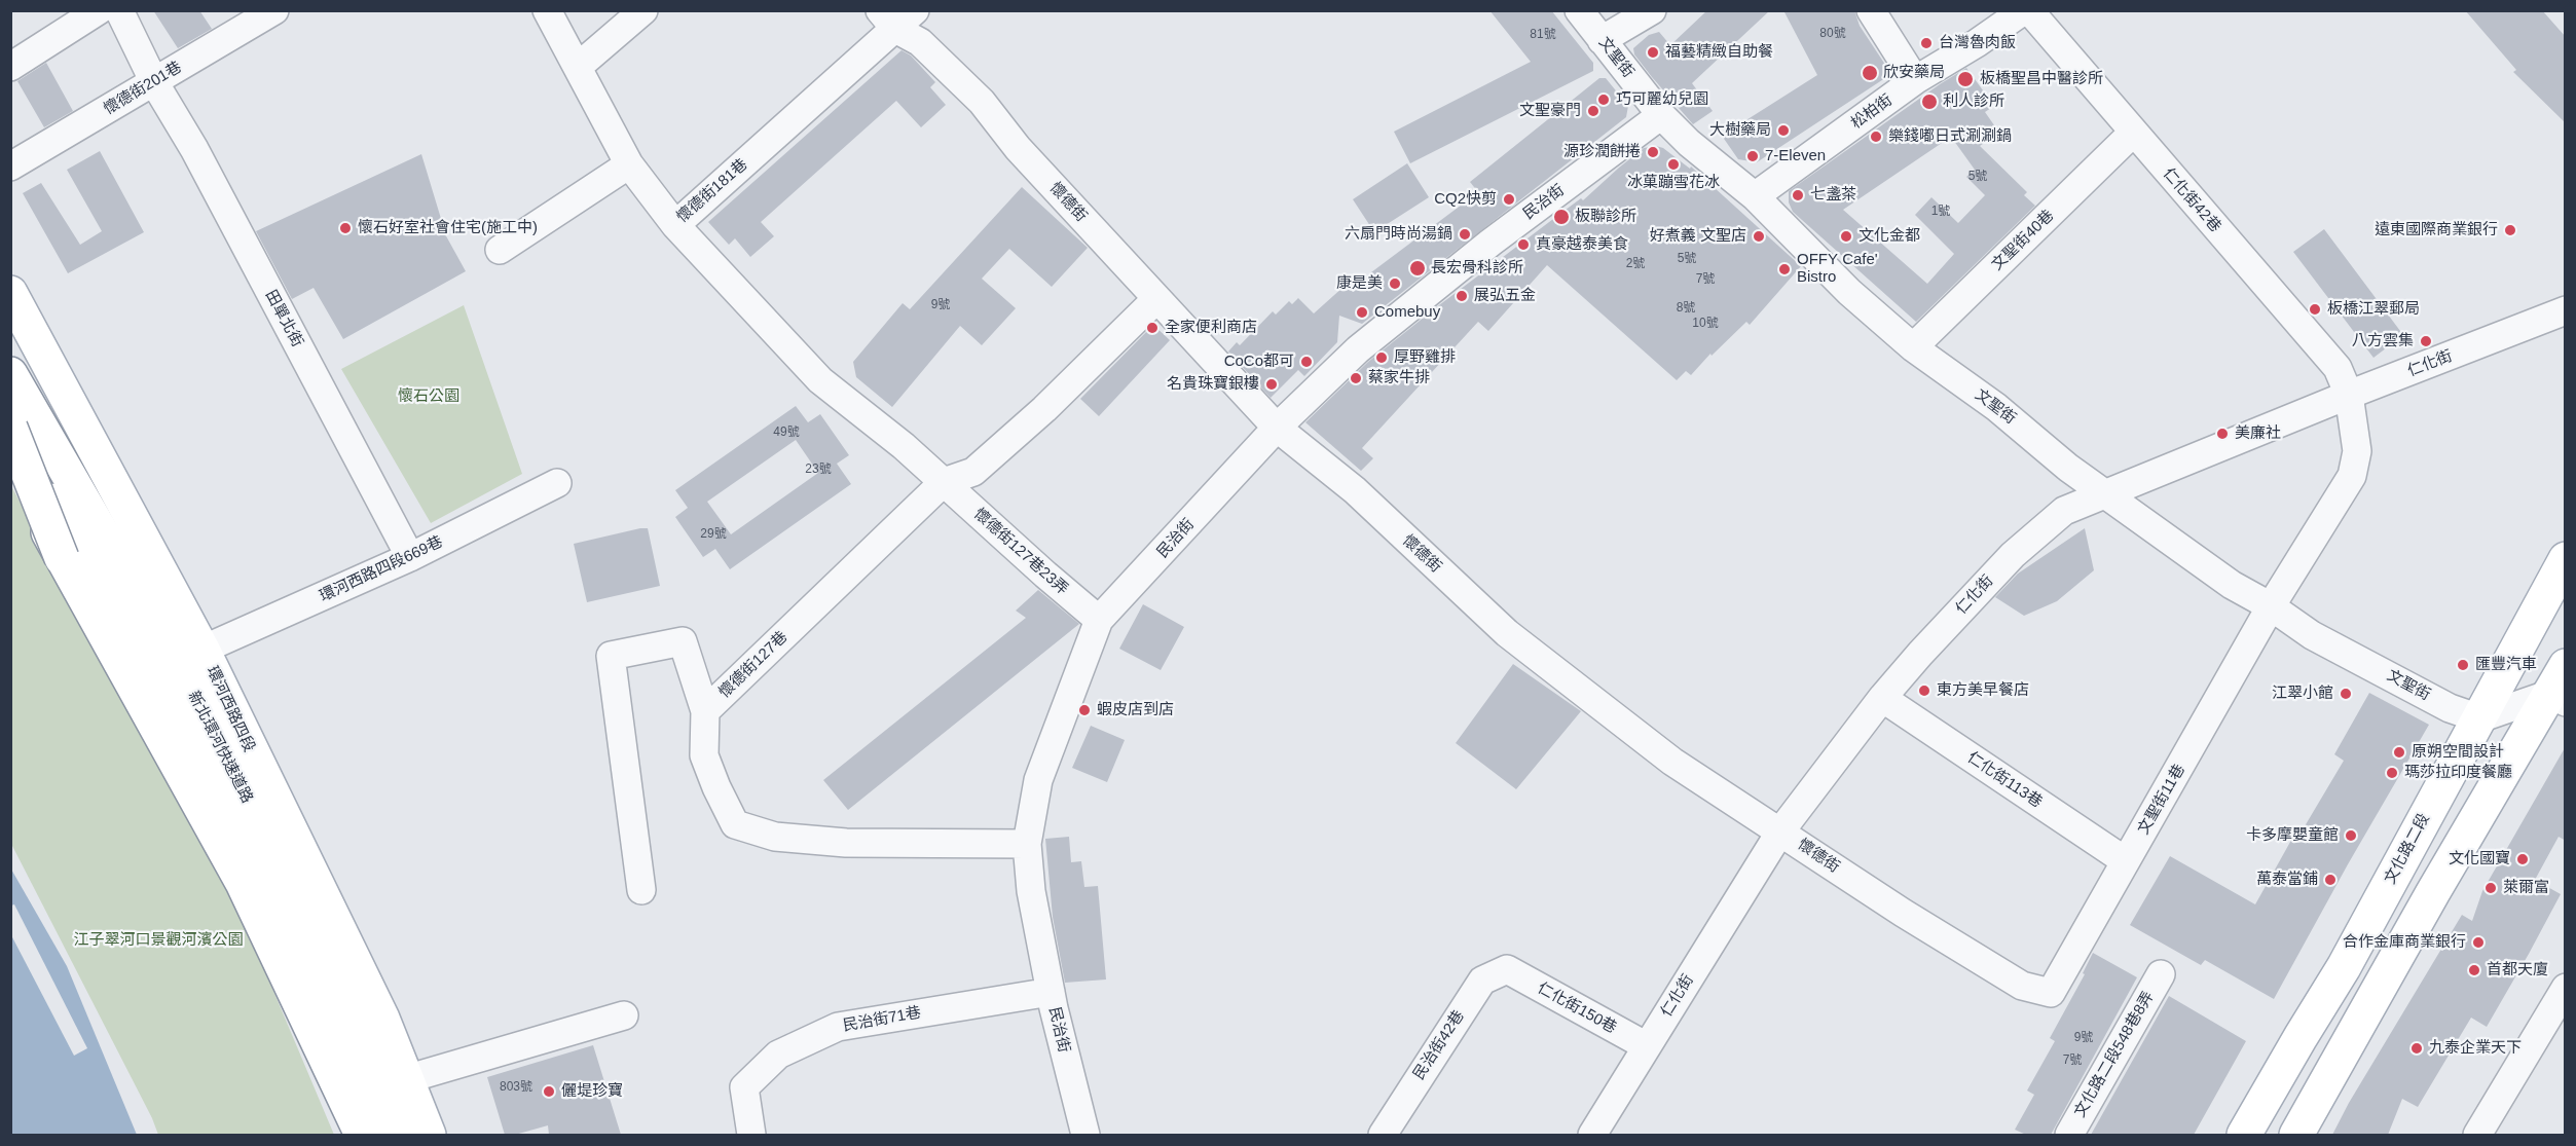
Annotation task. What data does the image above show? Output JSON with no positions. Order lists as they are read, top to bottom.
{
  "streets": {
    "main road": ["環河西路四段", "新北環河快速道路", "文化路二段"],
    "street": [
      "文聖街",
      "懷德街201巷",
      "松柏街",
      "懷德街181巷",
      "仁化街42巷",
      "懷德街",
      "民治街",
      "文聖街40巷",
      "田單北街",
      "仁化街",
      "懷德街127巷23弄",
      "環河西路四段669巷",
      "懷德街127巷",
      "仁化街113巷",
      "文聖街11巷",
      "仁化街150巷",
      "民治街71巷",
      "民治街42巷",
      "文化路二段548巷8弄"
    ]
  },
  "crossings": [
    ["文聖街", "松柏街"],
    ["文聖街", "仁化街42巷"],
    ["文聖街", "民治街"],
    ["文聖街", "文聖街40巷"],
    ["文聖街", "仁化街"],
    ["文聖街", "文聖街11巷"],
    ["文聖街", "文化路二段"],
    ["懷德街201巷", "田單北街"],
    ["懷德街181巷", "懷德街"],
    ["仁化街42巷", "文聖街40巷"],
    ["仁化街42巷", "仁化街"],
    ["仁化街42巷", "文聖街11巷"],
    ["懷德街", "民治街"],
    ["懷德街", "仁化街"],
    ["懷德街", "懷德街127巷"],
    ["懷德街", "文聖街11巷"],
    ["民治街", "懷德街127巷23弄"],
    ["民治街", "民治街71巷"],
    ["田單北街", "環河西路四段669巷"],
    ["仁化街", "仁化街113巷"],
    ["仁化街", "仁化街150巷"],
    ["懷德街127巷23弄", "懷德街127巷"],
    ["環河西路四段669巷", "環河西路四段"],
    ["仁化街113巷", "文聖街11巷"],
    ["仁化街150巷", "民治街42巷"]
  ],
  "parks": ["懷石公園", "江子翠河口景觀河濱公園"],
  "places": [
    "台灣魯肉飯",
    "福藝精緻自助餐",
    "欣安藥局",
    "板橋聖昌中醫診所",
    "巧可麗幼兒園",
    "利人診所",
    "文聖豪門",
    "大樹藥局",
    "樂錢嘟日式涮涮鍋",
    "源珍潤餅捲",
    "7-Eleven",
    "冰菓蹦雪花冰",
    "七盞茶",
    "CQ2快剪",
    "板聯診所",
    "懷石好室社會住宅(施工中)",
    "遠東國際商業銀行",
    "六扇門時尚湯鍋",
    "好煮義 文聖店",
    "文化金都",
    "真豪越泰美食",
    "長宏骨科診所",
    "OFFY Cafe' Bistro",
    "康是美",
    "展弘五金",
    "板橋江翠郵局",
    "Comebuy",
    "全家便利商店",
    "八方雲集",
    "厚野雞排",
    "CoCo都可",
    "蔡家牛排",
    "名貴珠寶銀樓",
    "美廉社",
    "匯豐汽車",
    "東方美早餐店",
    "江翠小館",
    "蝦皮店到店",
    "原朔空間設計",
    "瑪莎拉印度餐廳",
    "卡多摩嬰童館",
    "文化國寶",
    "萬泰當鋪",
    "萊爾富",
    "合作金庫商業銀行",
    "首都天廈",
    "九泰企業天下",
    "儷堤珍寶"
  ],
  "house_numbers": [
    "80號",
    "81號",
    "5號",
    "1號",
    "5號",
    "2號",
    "7號",
    "9號",
    "8號",
    "10號",
    "49號",
    "23號",
    "29號",
    "9號",
    "7號",
    "803號"
  ]
}
